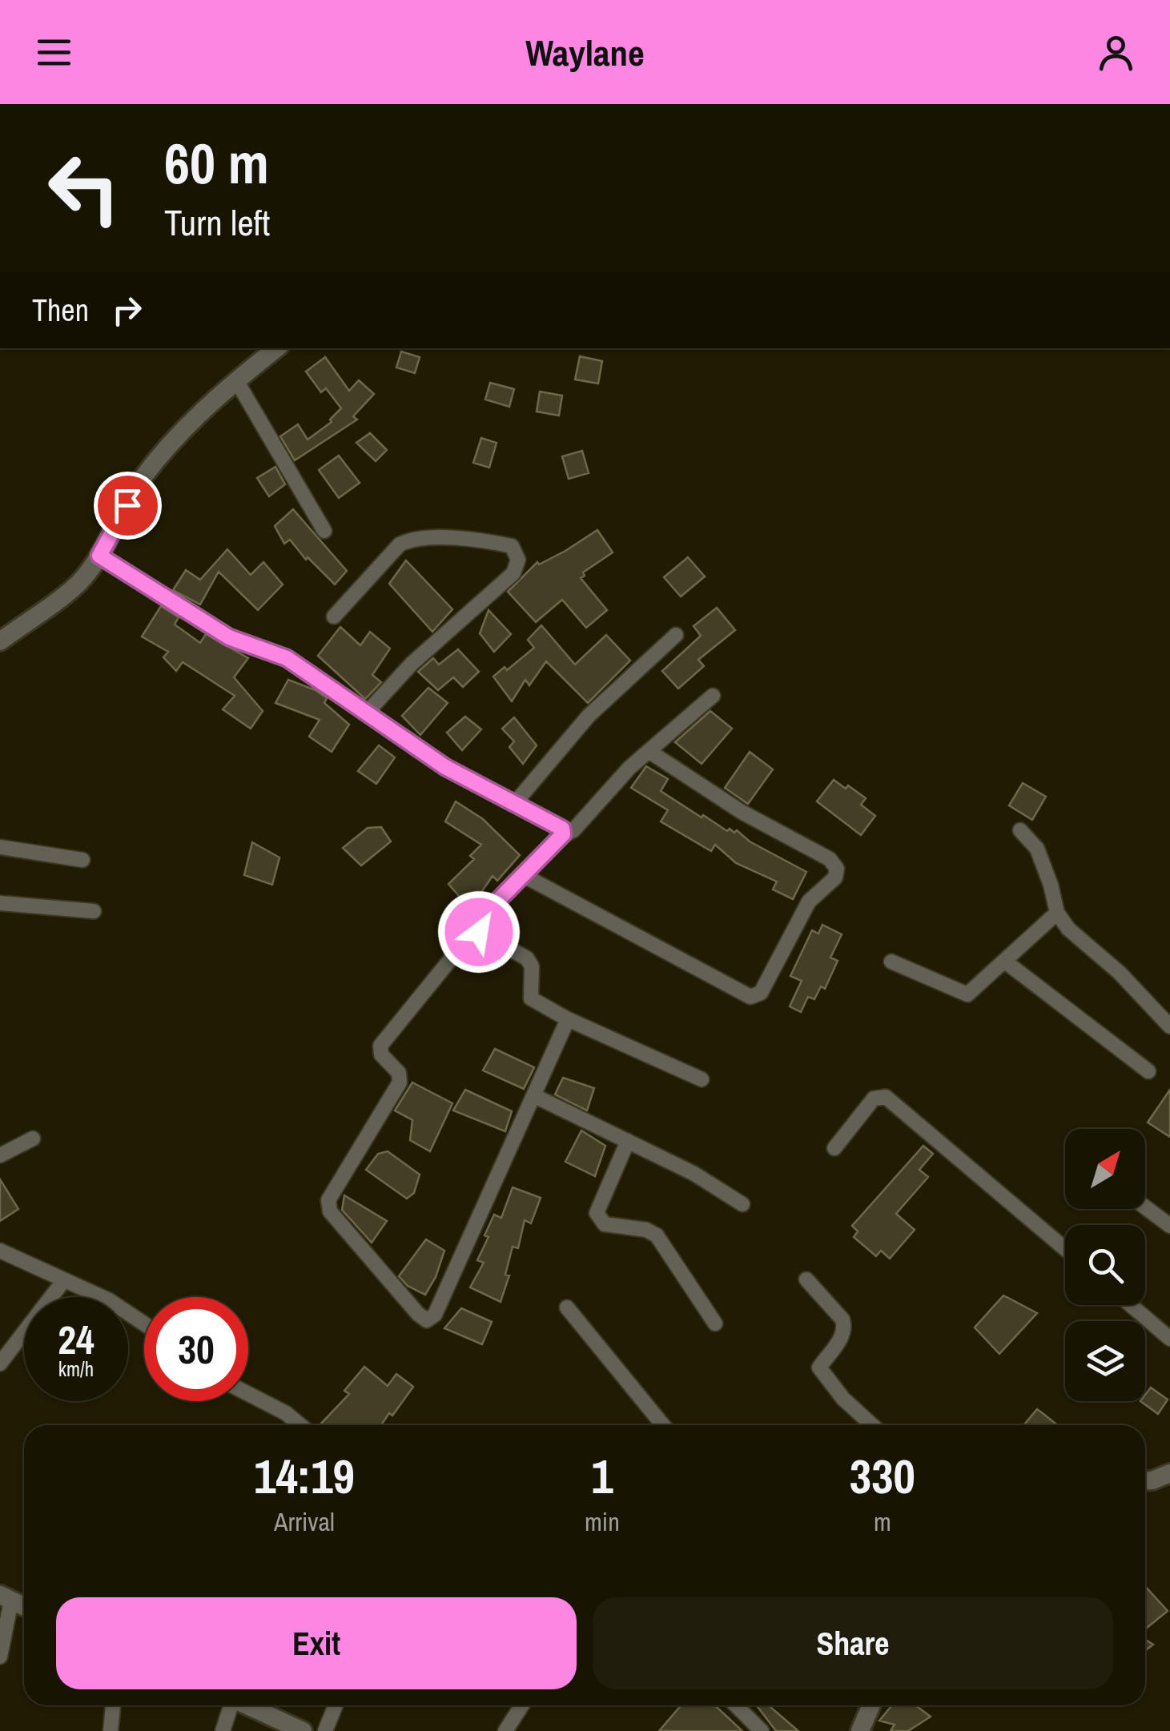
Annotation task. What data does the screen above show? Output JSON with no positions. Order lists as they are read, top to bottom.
{
  "north": "top right",
  "page": {
    "header": "Waylane",
    "turn": ["60 m", "Turn left"],
    "then": "Then",
    "speed": "24 km/h",
    "limit": "30",
    "eta": [
      "14:19",
      "Arrival",
      "1",
      "min",
      "330",
      "m"
    ],
    "buttons": ["Exit", "Share"]
  }
}
